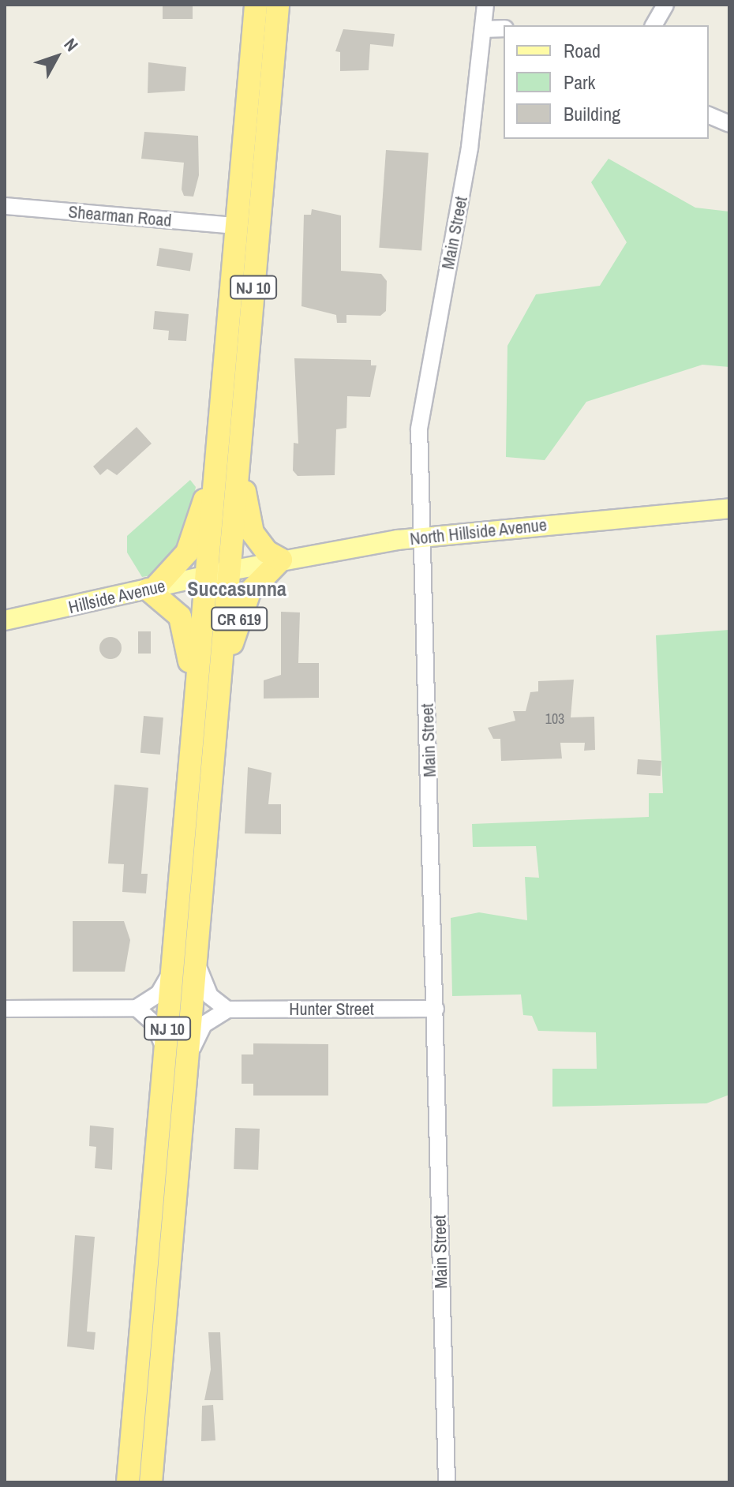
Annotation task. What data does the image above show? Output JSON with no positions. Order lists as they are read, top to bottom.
{
  "streets": {
    "highway": ["NJ 10", "CR 619"],
    "main road": ["North Hillside Avenue", "Hillside Avenue"],
    "street": ["Shearman Road", "Main Street", "Hunter Street"]
  },
  "crossings": [
    ["Shearman Road", "NJ 10"],
    ["Main Street", "North Hillside Avenue"],
    ["Main Street", "Hunter Street"],
    ["NJ 10", "North Hillside Avenue"],
    ["NJ 10", "Hillside Avenue"],
    ["NJ 10", "CR 619"],
    ["North Hillside Avenue", "Hillside Avenue"],
    ["North Hillside Avenue", "CR 619"]
  ],
  "districts": ["Succasunna"],
  "house_numbers": ["103"],
  "legend": ["Road", "Park", "Building"],
  "north": "top right"
}
